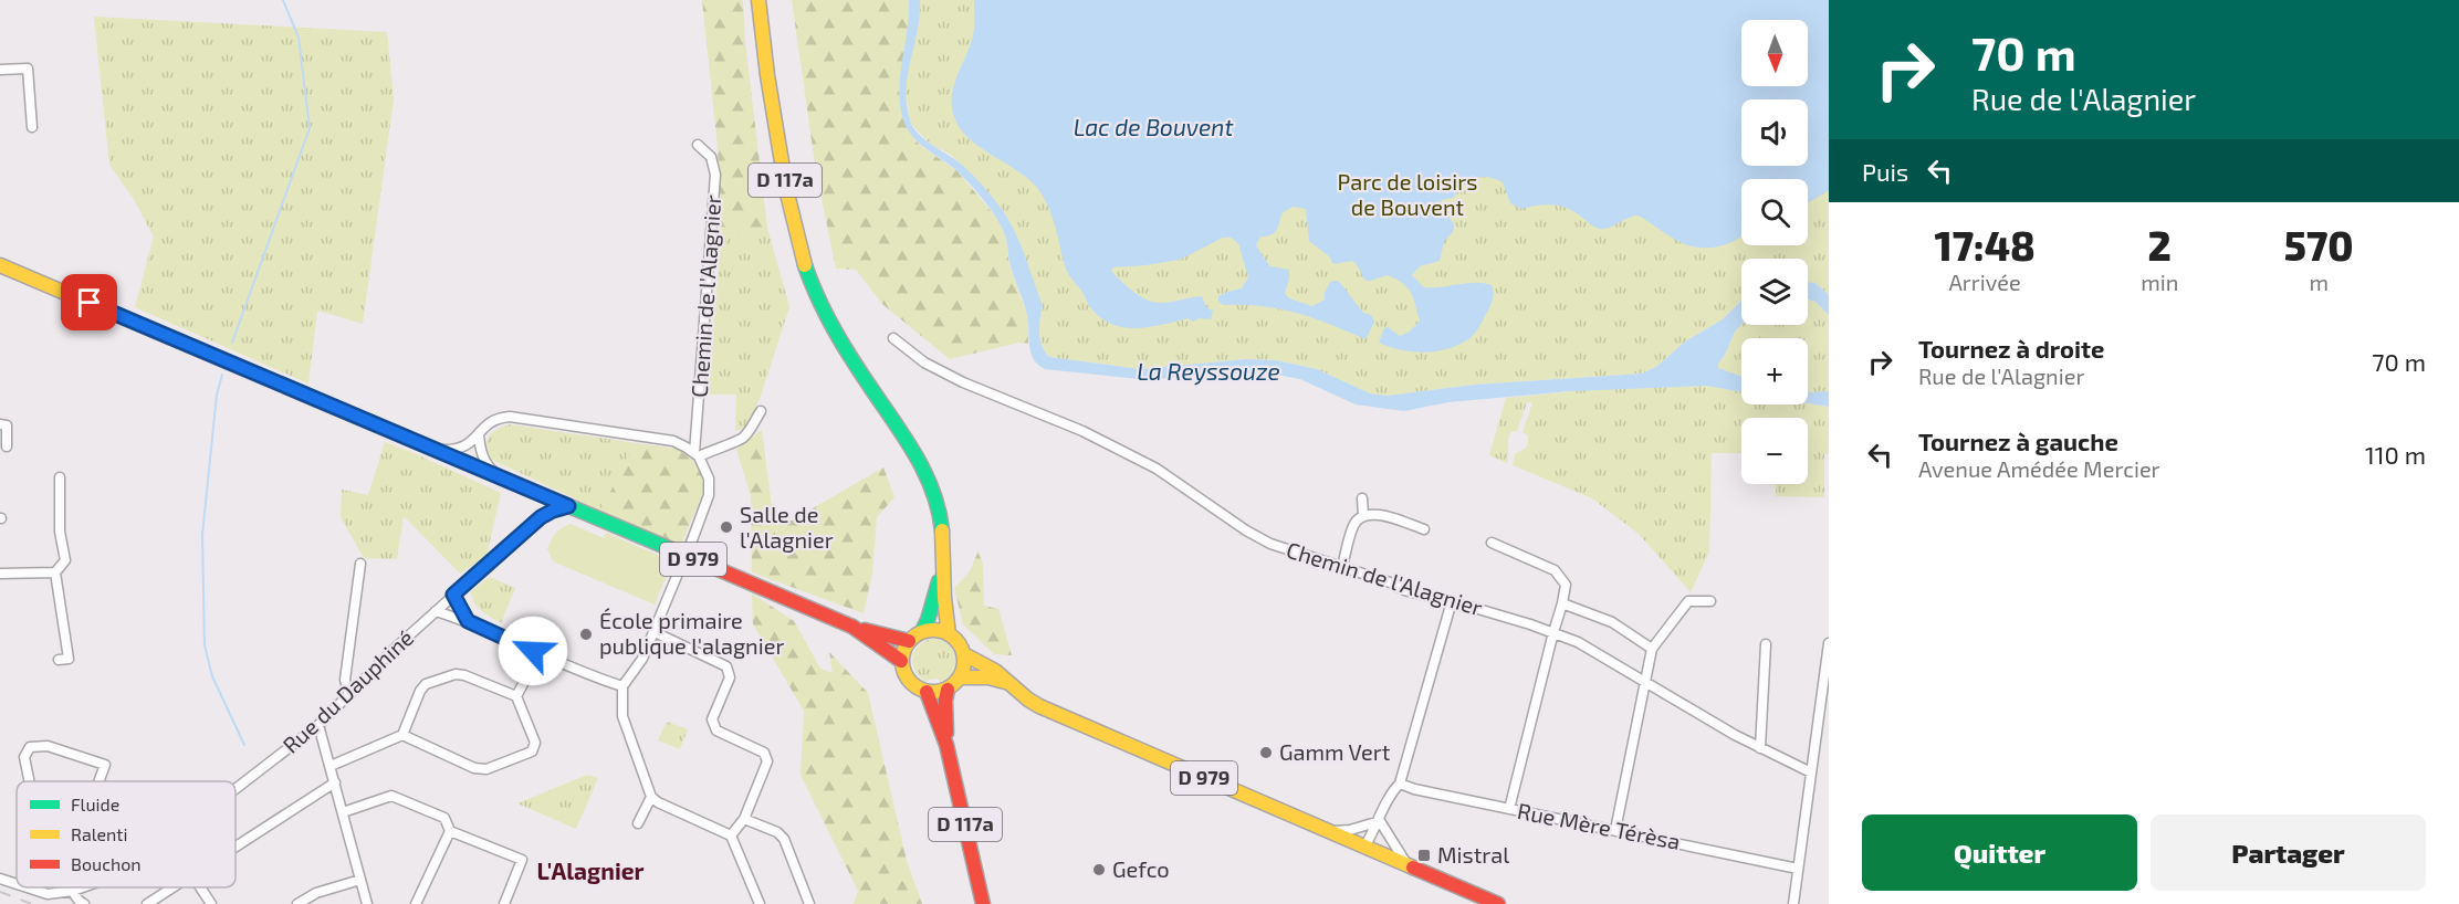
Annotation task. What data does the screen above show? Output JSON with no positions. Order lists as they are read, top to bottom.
{
  "streets": {
    "main road": ["D 117a", "D 979"],
    "street": ["Chemin de l'Alagnier", "Rue du Dauphiné", "Rue Mère Térèsa"]
  },
  "crossings": [
    ["D 117a", "D 979"],
    ["D 979", "Rue du Dauphiné"]
  ],
  "districts": ["L'Alagnier"],
  "water": ["Lac de Bouvent", "La Reyssouze"],
  "parks": ["Parc de loisirs de Bouvent"],
  "places": {
    "other": [
      "Salle de l'Alagnier",
      "École primaire publique l'alagnier",
      "Gamm Vert",
      "Gefco"
    ],
    "transit": ["Mistral"]
  },
  "legend": ["Fluide", "Ralenti", "Bouchon"],
  "north": "bottom",
  "page": {
    "turn": ["70 m", "Rue de l'Alagnier"],
    "map_buttons": ["+", "−"],
    "then": "Puis",
    "eta": [
      "17:48",
      "Arrivée",
      "2",
      "min",
      "570",
      "m"
    ],
    "list": [
      {
        "name": "Tournez à droite",
        "note": "Rue de l'Alagnier",
        "value": "70 m"
      },
      {
        "name": "Tournez à gauche",
        "note": "Avenue Amédée Mercier",
        "value": "110 m"
      }
    ],
    "buttons": ["Quitter", "Partager"]
  }
}
